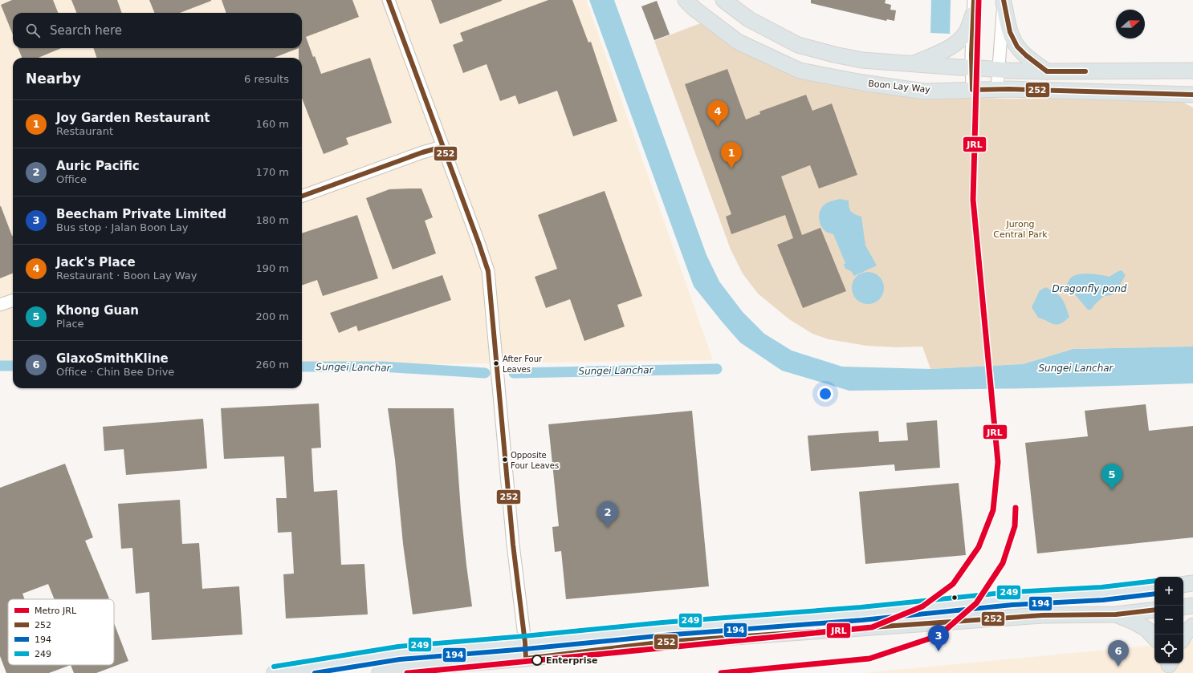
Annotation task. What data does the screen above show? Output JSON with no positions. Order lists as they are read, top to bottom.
{
  "streets": {
    "main road": ["Boon Lay Way"]
  },
  "water": ["Dragonfly pond", "Sungei Lanchar"],
  "parks": ["Jurong Central Park"],
  "places": ["After Four Leaves", "Opposite Four Leaves", "Enterprise"],
  "lines": [
    "metro line JRL",
    "transit line 252",
    "transit line 249",
    "transit line 194"
  ],
  "legend": [
    "Metro JRL",
    "252",
    "194",
    "249"
  ],
  "north": "right",
  "page": {
    "search": "Search here",
    "heading": ["Nearby", "6 results"],
    "list": [
      {
        "mark": "1",
        "name": "Joy Garden Restaurant",
        "note": "Restaurant",
        "value": "160 m"
      },
      {
        "mark": "2",
        "name": "Auric Pacific",
        "note": "Office",
        "value": "170 m"
      },
      {
        "mark": "3",
        "name": "Beecham Private Limited",
        "note": "Bus stop · Jalan Boon Lay",
        "value": "180 m"
      },
      {
        "mark": "4",
        "name": "Jack's Place",
        "note": "Restaurant · Boon Lay Way",
        "value": "190 m"
      },
      {
        "mark": "5",
        "name": "Khong Guan",
        "note": "Place",
        "value": "200 m"
      },
      {
        "mark": "6",
        "name": "GlaxoSmithKline",
        "note": "Office · Chin Bee Drive",
        "value": "260 m"
      }
    ],
    "pins": [
      "4",
      "1",
      "5",
      "2",
      "3",
      "6"
    ],
    "map_buttons": ["+", "−"]
  }
}
